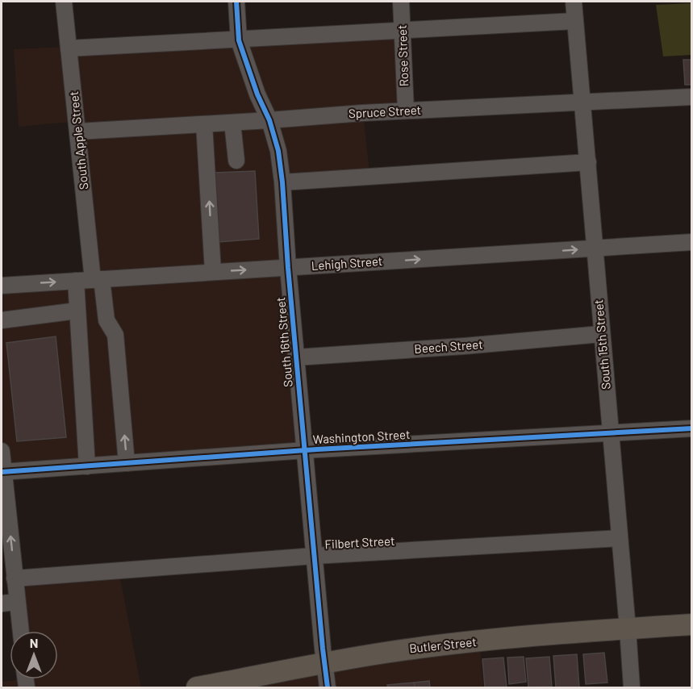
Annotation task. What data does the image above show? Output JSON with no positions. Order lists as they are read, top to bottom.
{
  "streets": {
    "main road": ["Butler Street"],
    "street": [
      "Rose Street",
      "Spruce Street",
      "South Apple Street",
      "Lehigh Street",
      "South 16th Street",
      "South 15th Street",
      "Beech Street",
      "Washington Street",
      "Filbert Street"
    ]
  },
  "crossings": [
    ["Rose Street", "Spruce Street"],
    ["Spruce Street", "South Apple Street"],
    ["Spruce Street", "South 16th Street"],
    ["Spruce Street", "South 15th Street"],
    ["South Apple Street", "Lehigh Street"],
    ["South Apple Street", "Washington Street"],
    ["Lehigh Street", "South 16th Street"],
    ["Lehigh Street", "South 15th Street"],
    ["South 16th Street", "Beech Street"],
    ["South 16th Street", "Washington Street"],
    ["South 16th Street", "Filbert Street"],
    ["South 16th Street", "Butler Street"],
    ["South 15th Street", "Beech Street"],
    ["South 15th Street", "Washington Street"],
    ["South 15th Street", "Filbert Street"],
    ["South 15th Street", "Butler Street"]
  ],
  "north": "top"
}
